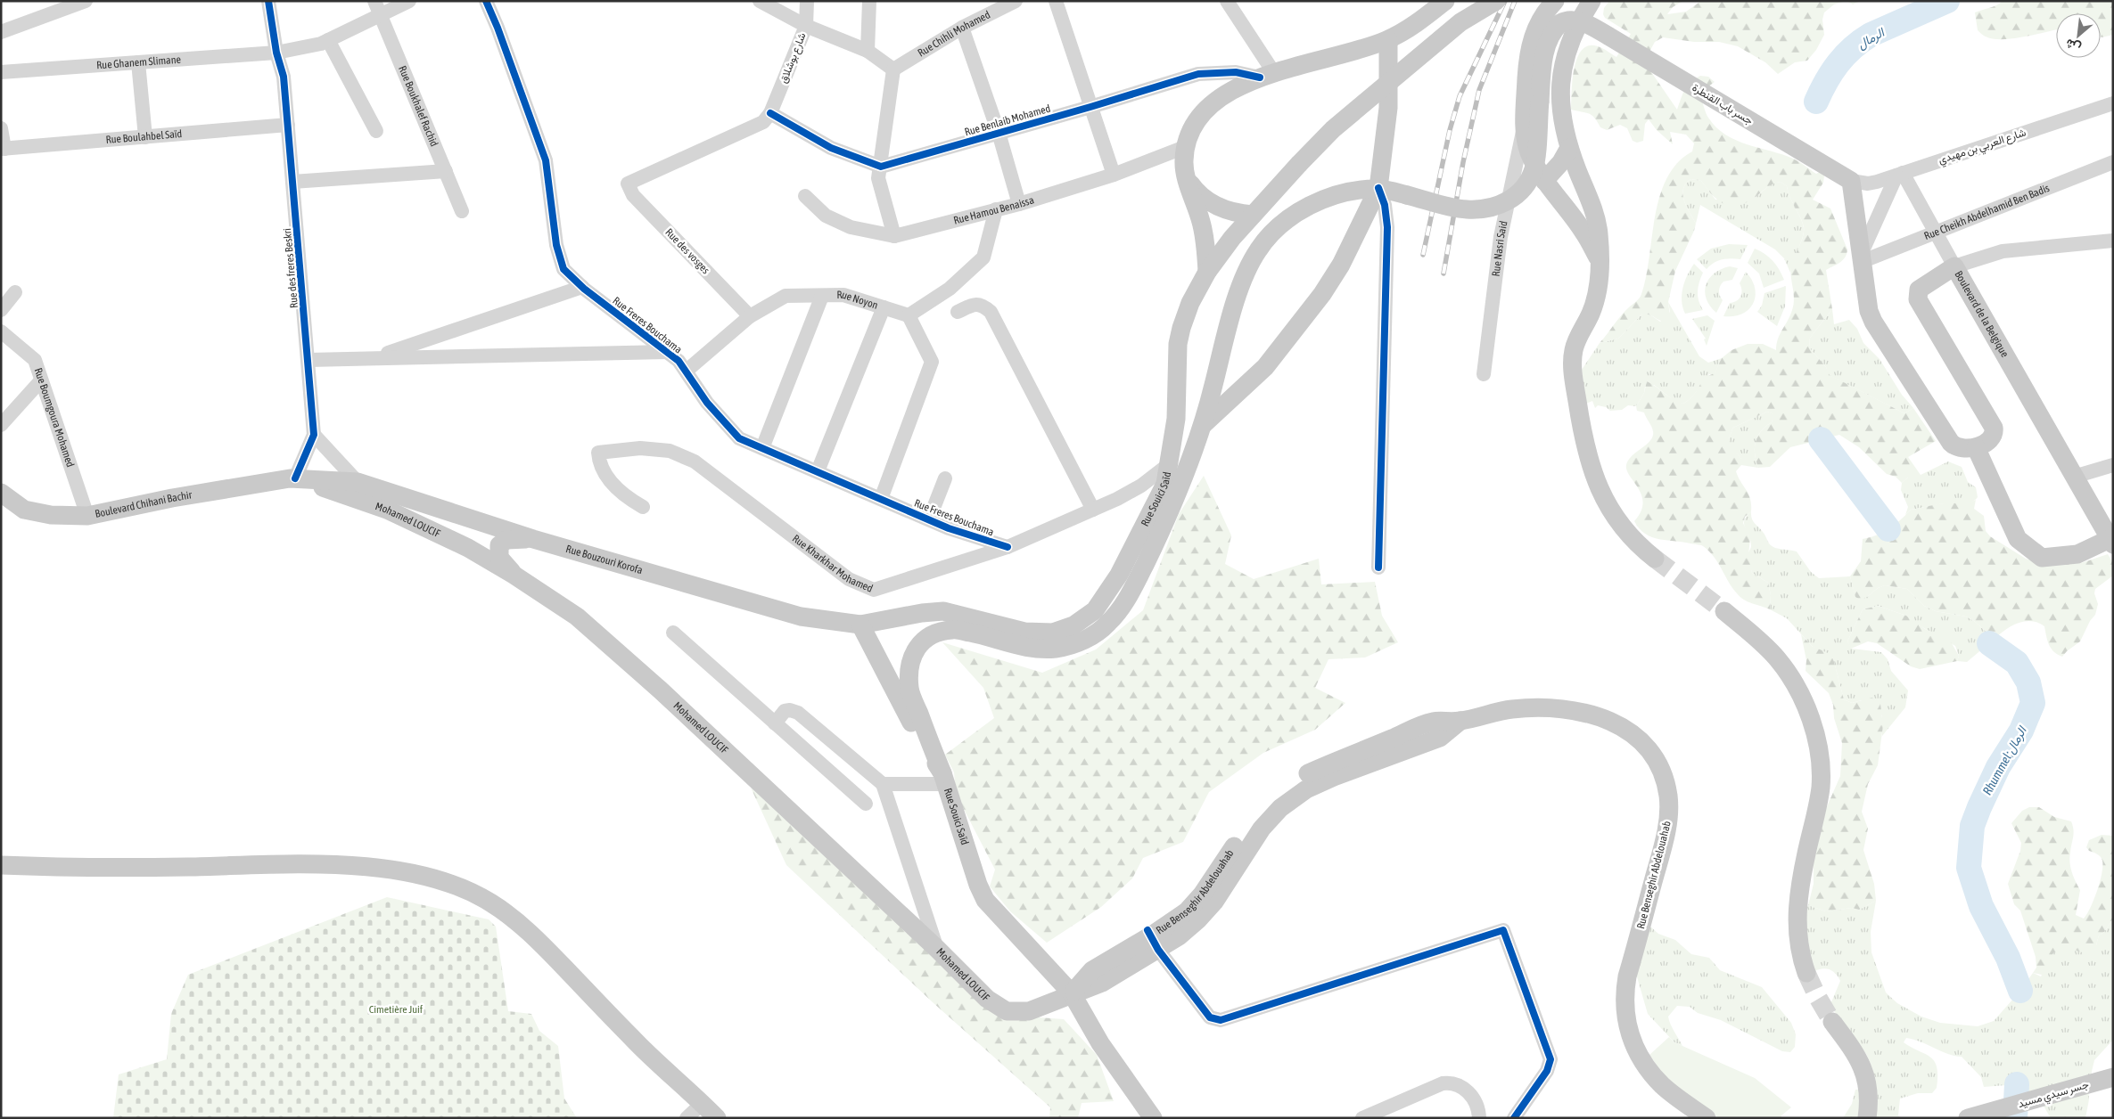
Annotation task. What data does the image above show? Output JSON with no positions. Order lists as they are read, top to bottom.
{
  "streets": {
    "main road": [
      "جسر باب القنطرة",
      "Boulevard de la Belgique",
      "Rue Souici Saïd",
      "Boulevard Chihani Bachir",
      "Mohamed LOUCIF",
      "Rue Bouzouri Korofa",
      "Rue Benseghir Abdelouahab",
      "جسر سيدي مسيد"
    ],
    "street": [
      "Rue Chihli Mohamed",
      "شارع بوشلاق",
      "Rue Ghanem Slimane",
      "Rue Boukhalef Rachid",
      "Rue Benlaib Mohamed",
      "Rue Boulahbel Saïd",
      "شارع العربي بن مهيدي",
      "Rue Hamou Benaissa",
      "Rue Cheikh Abdelhamid Ben Badis",
      "Rue Nasri Said",
      "Rue des vosges",
      "Rue des freres Beskri",
      "Rue Noyon",
      "Rue Freres Bouchama",
      "Rue Boumgoura Mohamed",
      "Rue Kharkhar Mohamed"
    ]
  },
  "crossings": [
    ["شارع بوشلاق", "Rue des vosges"],
    ["Rue Ghanem Slimane", "Rue des freres Beskri"],
    ["جسر باب القنطرة", "شارع العربي بن مهيدي"],
    ["Rue Boulahbel Saïd", "Rue des freres Beskri"],
    ["Rue des vosges", "Rue Noyon"],
    ["Rue des freres Beskri", "Boulevard Chihani Bachir"],
    ["Rue des freres Beskri", "Mohamed LOUCIF"],
    ["Rue des freres Beskri", "Rue Bouzouri Korofa"],
    ["Rue Noyon", "Rue Freres Bouchama"],
    ["Rue Freres Bouchama", "Rue Kharkhar Mohamed"],
    ["Rue Boumgoura Mohamed", "Boulevard Chihani Bachir"],
    ["Rue Souici Saïd", "Mohamed LOUCIF"],
    ["Rue Souici Saïd", "Rue Bouzouri Korofa"],
    ["Rue Souici Saïd", "Rue Kharkhar Mohamed"],
    ["Rue Souici Saïd", "Rue Benseghir Abdelouahab"],
    ["Boulevard Chihani Bachir", "Mohamed LOUCIF"],
    ["Boulevard Chihani Bachir", "Rue Bouzouri Korofa"],
    ["Mohamed LOUCIF", "Rue Bouzouri Korofa"],
    ["Mohamed LOUCIF", "Rue Benseghir Abdelouahab"]
  ],
  "water": ["الرمال", "Rhummel;الرمال"],
  "parks": ["Cimetière Juif"],
  "north": "bottom left"
}
